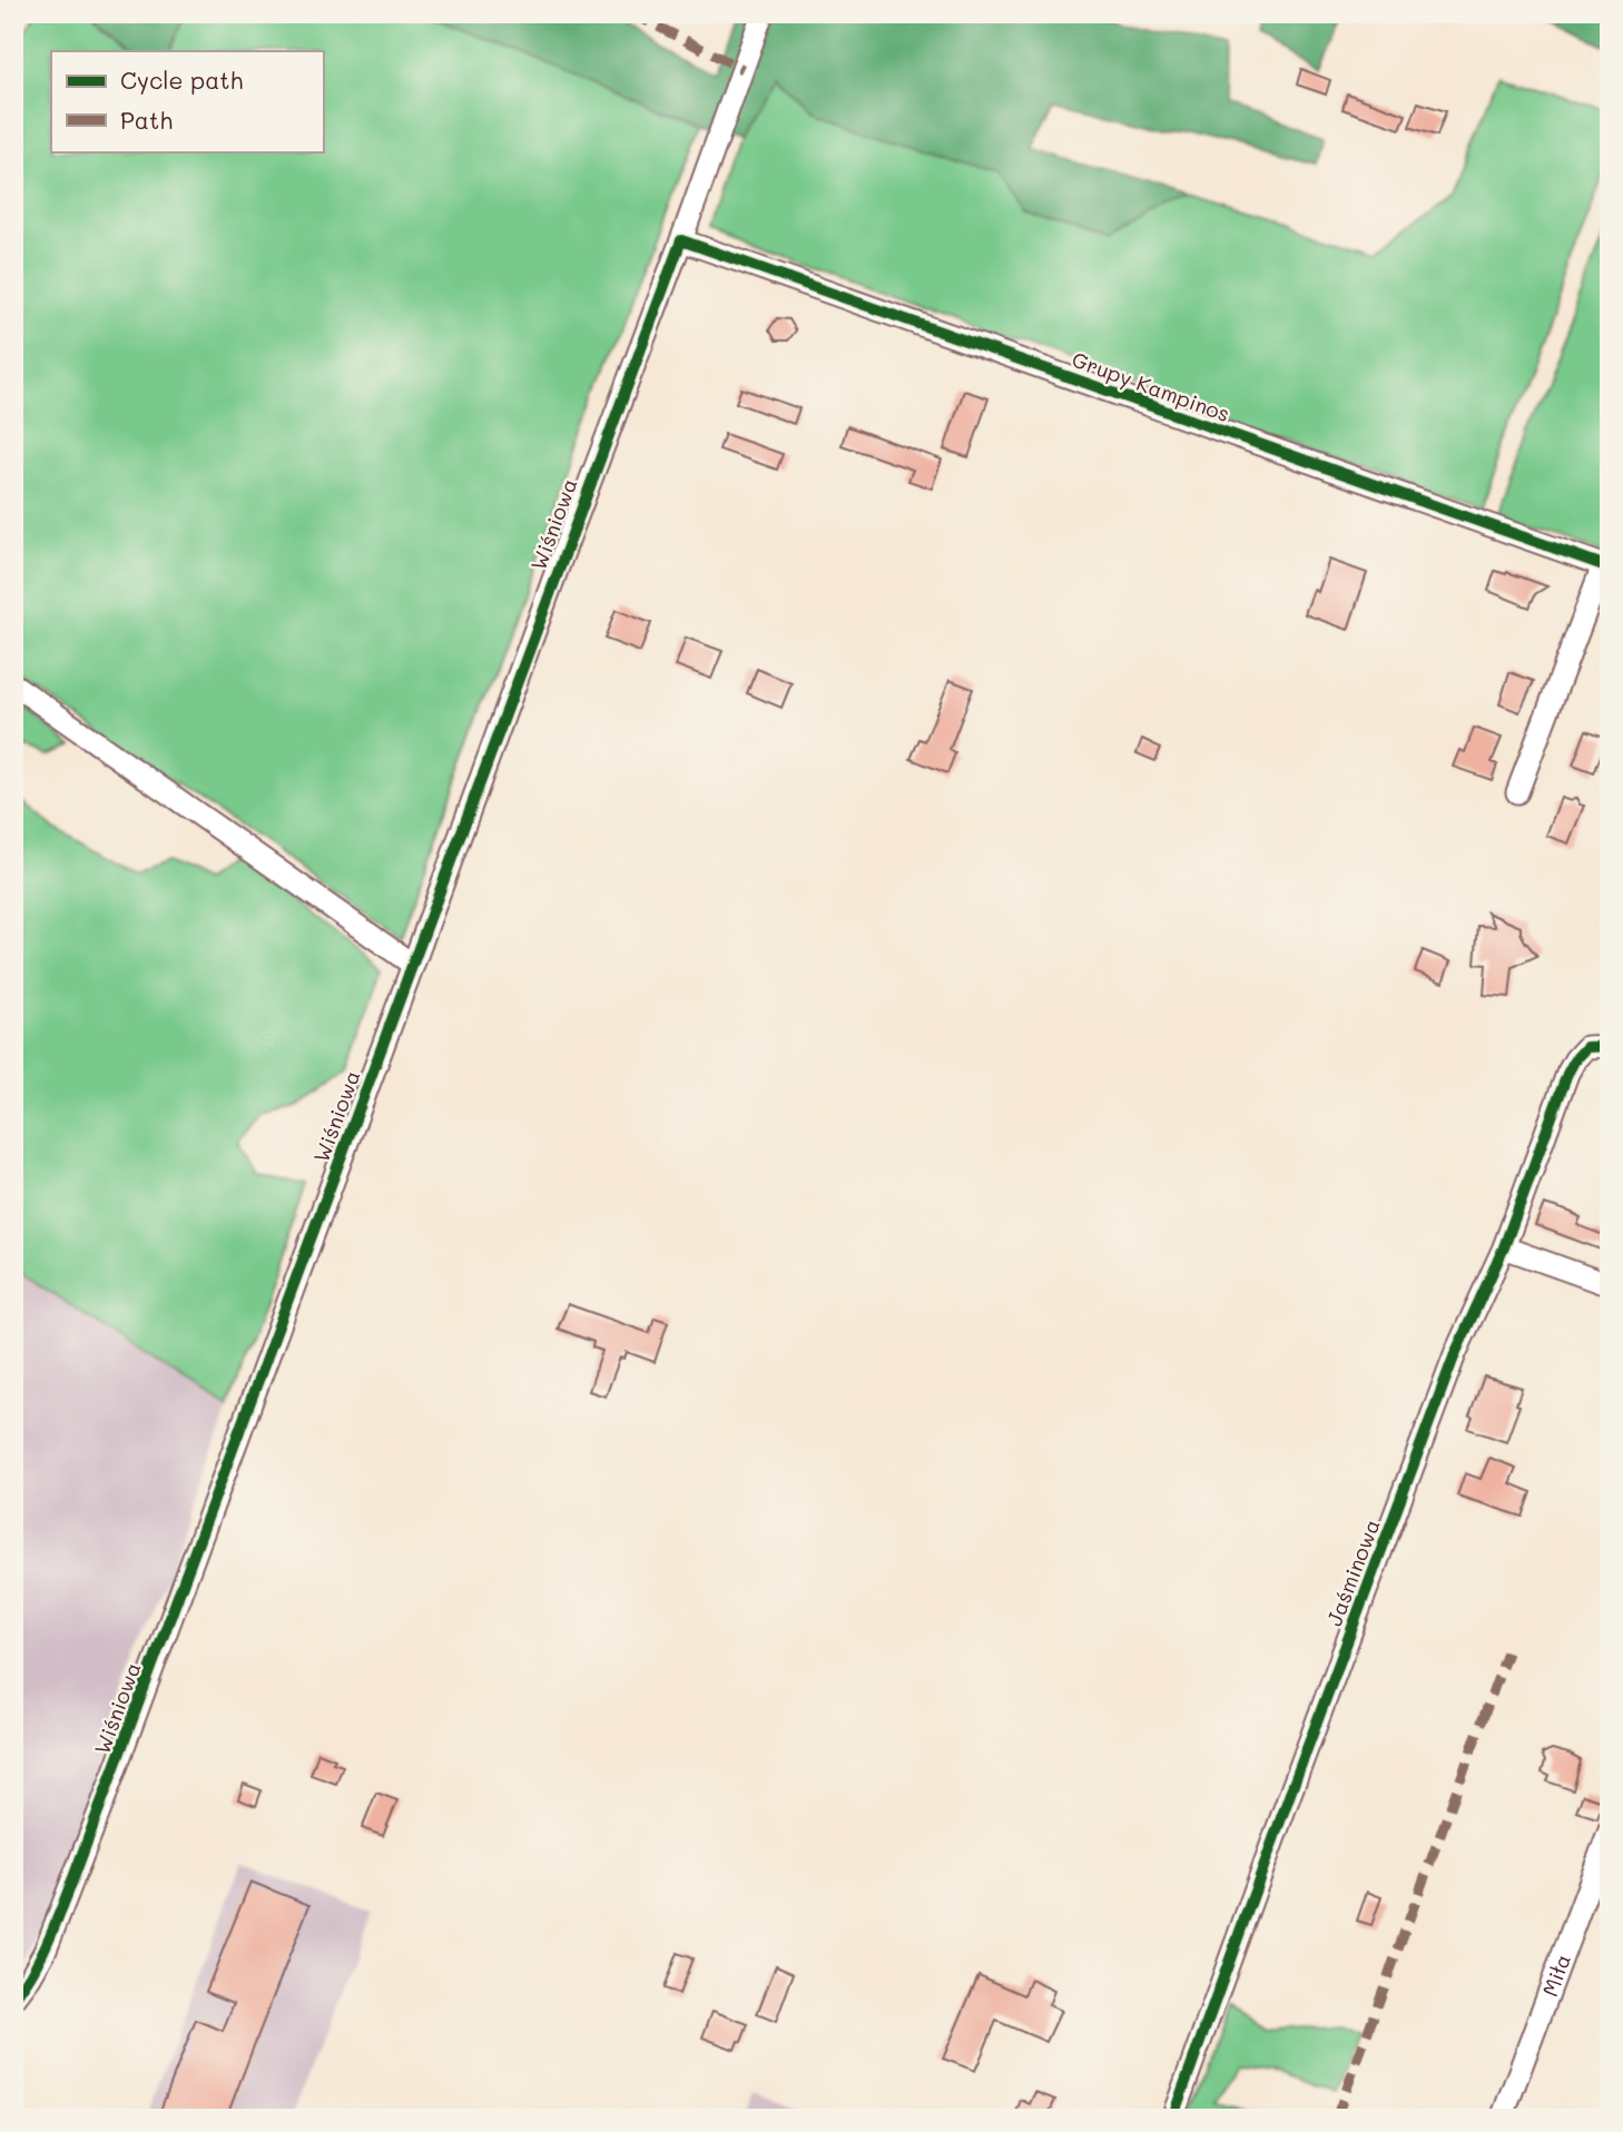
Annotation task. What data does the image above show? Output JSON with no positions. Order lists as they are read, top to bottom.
{
  "streets": {
    "street": [
      "Grupy Kampinos",
      "Wiśniowa",
      "Jaśminowa",
      "Miła"
    ]
  },
  "crossings": [
    ["Grupy Kampinos", "Wiśniowa"]
  ],
  "legend": ["Cycle path", "Path"]
}
